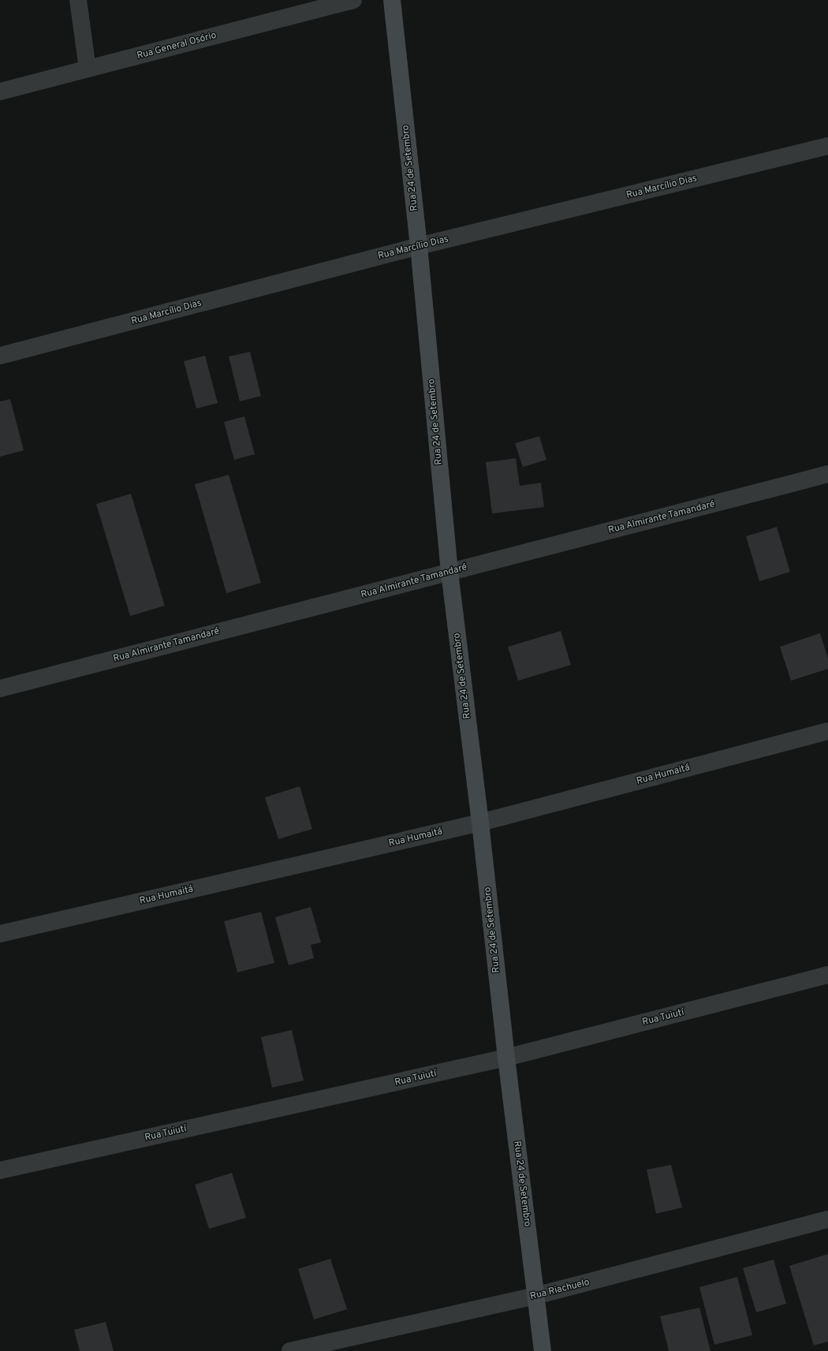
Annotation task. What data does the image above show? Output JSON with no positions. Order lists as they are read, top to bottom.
{
  "streets": {
    "street": [
      "Rua General Osório",
      "Rua 24 de Setembro",
      "Rua Marcílio Dias",
      "Rua Almirante Tamandaré",
      "Rua Humaitá",
      "Rua Tuiutí",
      "Rua Riachuelo"
    ]
  },
  "crossings": [
    ["Rua 24 de Setembro", "Rua Marcílio Dias"],
    ["Rua 24 de Setembro", "Rua Almirante Tamandaré"],
    ["Rua 24 de Setembro", "Rua Humaitá"],
    ["Rua 24 de Setembro", "Rua Tuiutí"],
    ["Rua 24 de Setembro", "Rua Riachuelo"]
  ]
}
